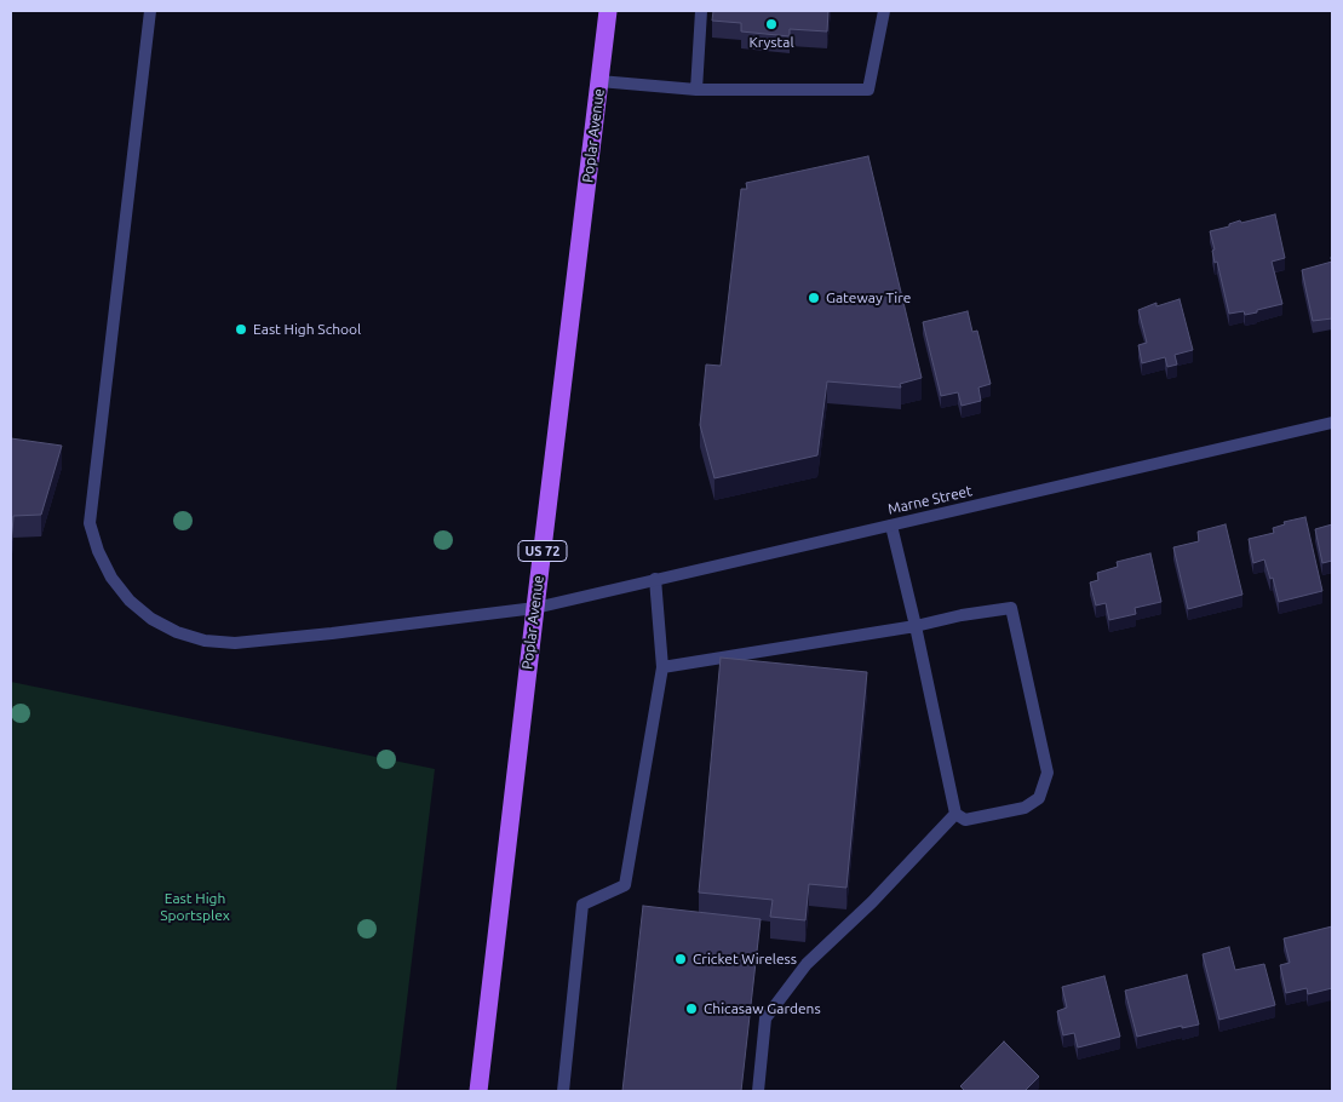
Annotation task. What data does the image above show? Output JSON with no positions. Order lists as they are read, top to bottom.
{
  "streets": {
    "main road": ["Poplar Avenue", "US 72"],
    "street": ["Marne Street"]
  },
  "crossings": [
    ["Poplar Avenue", "Marne Street"]
  ],
  "parks": ["East High Sportsplex"],
  "places": [
    "Krystal",
    "Gateway Tire",
    "East High School",
    "Cricket Wireless",
    "Chicasaw Gardens"
  ]
}
